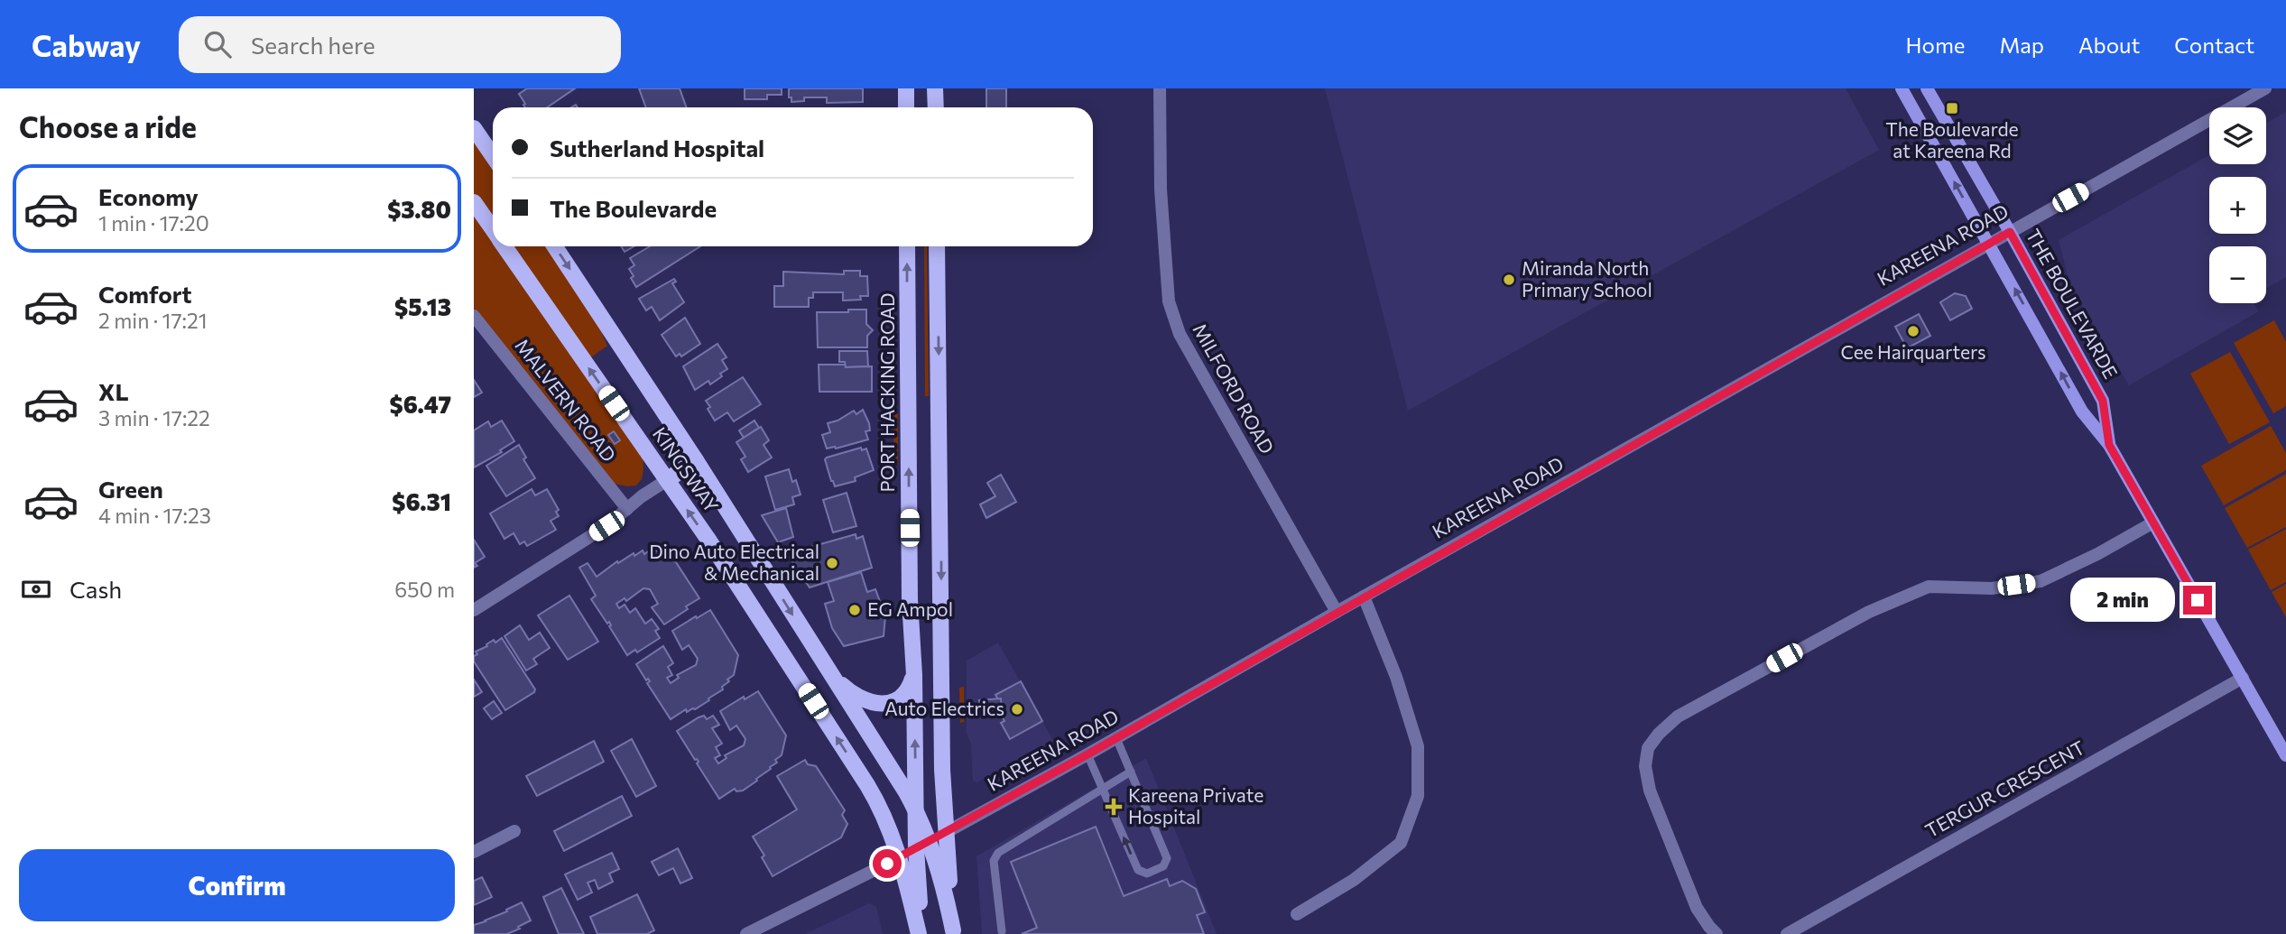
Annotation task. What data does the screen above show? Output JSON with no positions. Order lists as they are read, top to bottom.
{
  "streets": {
    "main road": [
      "KAREENA ROAD",
      "THE BOULEVARDE",
      "PORT HACKING ROAD",
      "KINGSWAY"
    ],
    "street": ["MILFORD ROAD", "MALVERN ROAD", "TERGUR CRESCENT"]
  },
  "crossings": [
    ["KAREENA ROAD", "THE BOULEVARDE"],
    ["KAREENA ROAD", "MILFORD ROAD"],
    ["KAREENA ROAD", "PORT HACKING ROAD"],
    ["KAREENA ROAD", "KINGSWAY"],
    ["THE BOULEVARDE", "TERGUR CRESCENT"],
    ["PORT HACKING ROAD", "KINGSWAY"]
  ],
  "places": {
    "transit": ["The Boulevarde at Kareena Rd"],
    "other": [
      "Miranda North Primary School",
      "Cee Hairquarters",
      "Dino Auto Electrical & Mechanical",
      "EG Ampol",
      "Auto Electrics"
    ],
    "health": ["Kareena Private Hospital"]
  },
  "page": {
    "header": "Cabway",
    "search": "Search here",
    "nav": [
      "Home",
      "Map",
      "About",
      "Contact"
    ],
    "heading": "Choose a ride",
    "map_buttons": ["+", "−"],
    "banner": ["Sutherland Hospital", "The Boulevarde"],
    "list": [
      {
        "name": "Economy",
        "note": "1 min · 17:20",
        "value": "$3.80"
      },
      {
        "name": "Comfort",
        "note": "2 min · 17:21",
        "value": "$5.13"
      },
      {
        "name": "XL",
        "note": "3 min · 17:22",
        "value": "$6.47"
      },
      {
        "name": "Green",
        "note": "4 min · 17:23",
        "value": "$6.31"
      }
    ],
    "pay": ["Cash", "650 m"],
    "bubble": "2 min",
    "buttons": "Confirm"
  }
}
